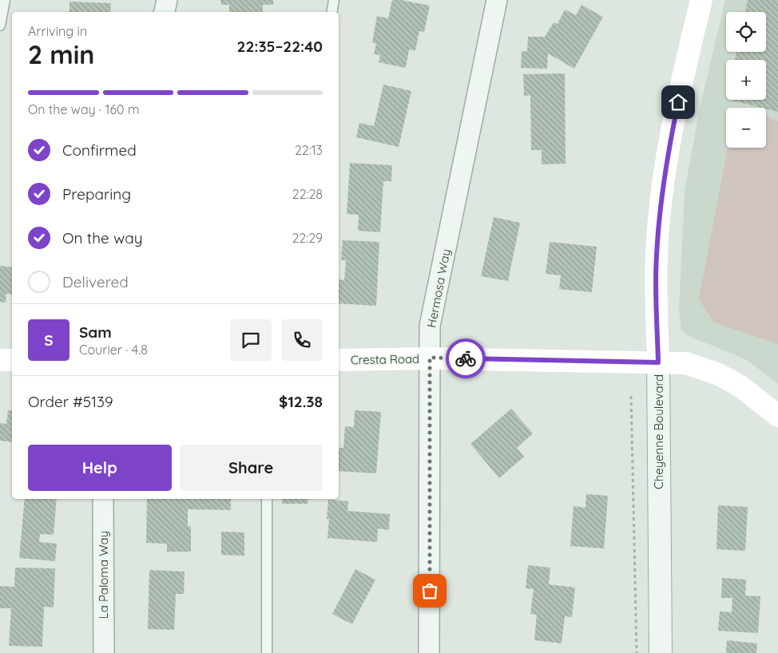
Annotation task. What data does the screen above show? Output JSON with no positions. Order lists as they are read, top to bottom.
{
  "streets": {
    "main road": ["Cresta Road", "Cheyenne Boulevard"],
    "street": ["Hermosa Way", "La Paloma Way"]
  },
  "crossings": [
    ["Hermosa Way", "Cresta Road"],
    ["Cresta Road", "Cheyenne Boulevard"]
  ],
  "page": {
    "map_buttons": ["+", "−"],
    "heading": ["2 min", "Arriving in", "22:35–22:40"],
    "panel": [
      "Sam",
      "Courier · 4.8",
      "Order #5139",
      "$12.38"
    ],
    "bar": "On the way · 160 m",
    "list": [
      ["Confirmed", "22:13"],
      ["Preparing", "22:28"],
      ["On the way", "22:29"],
      "Delivered"
    ],
    "round": "S",
    "buttons": ["Help", "Share"]
  }
}
